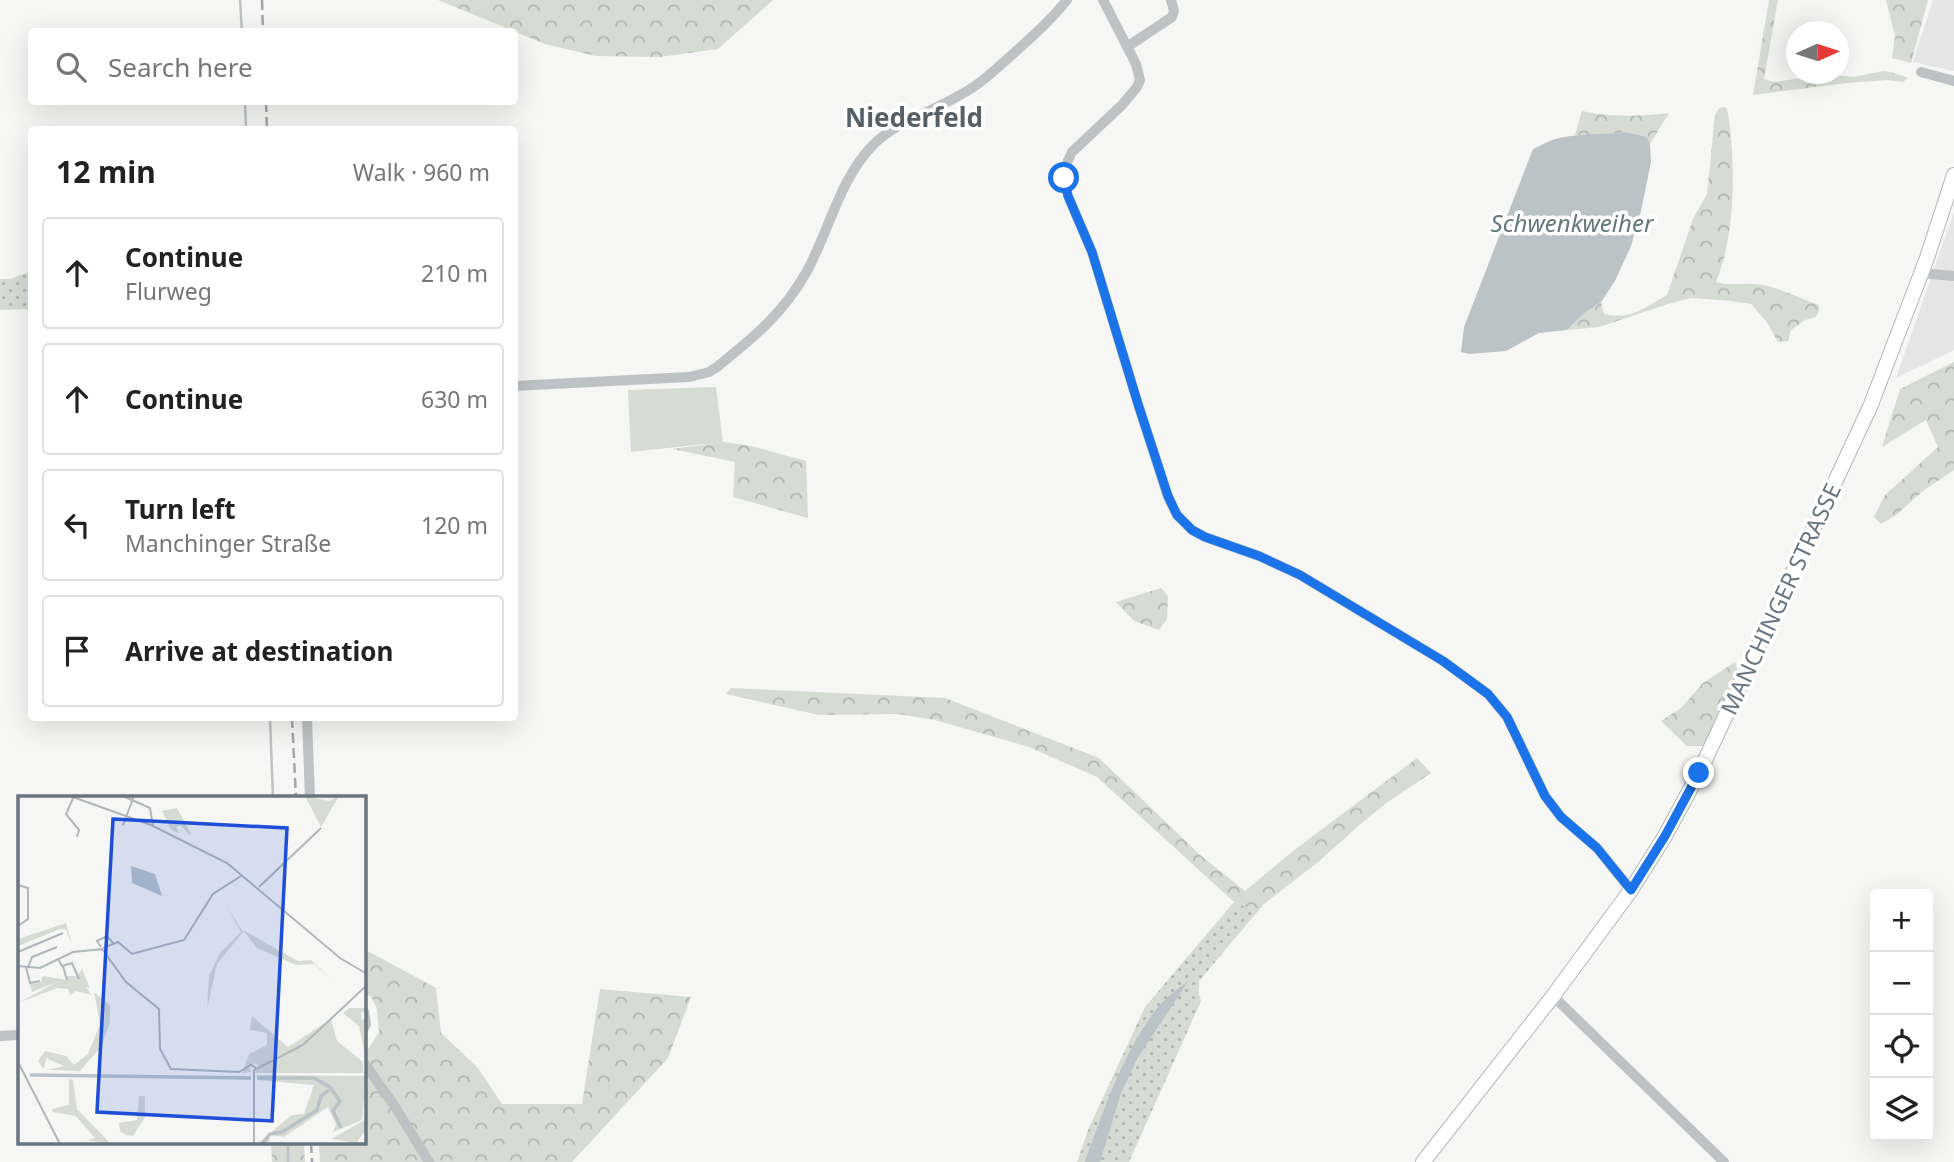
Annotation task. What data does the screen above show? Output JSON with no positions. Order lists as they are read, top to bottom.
{
  "streets": {
    "main road": ["MANCHINGER STRASSE"]
  },
  "districts": ["Niederfeld"],
  "water": ["Schwenkweiher"],
  "north": "right",
  "page": {
    "search": "Search here",
    "heading": ["12 min", "Walk · 960 m"],
    "list": [
      ["Continue", "Flurweg", "210 m"],
      ["Continue", "630 m"],
      ["Turn left", "Manchinger Straße", "120 m"],
      "Arrive at destination"
    ],
    "map_buttons": ["+", "−"]
  }
}
